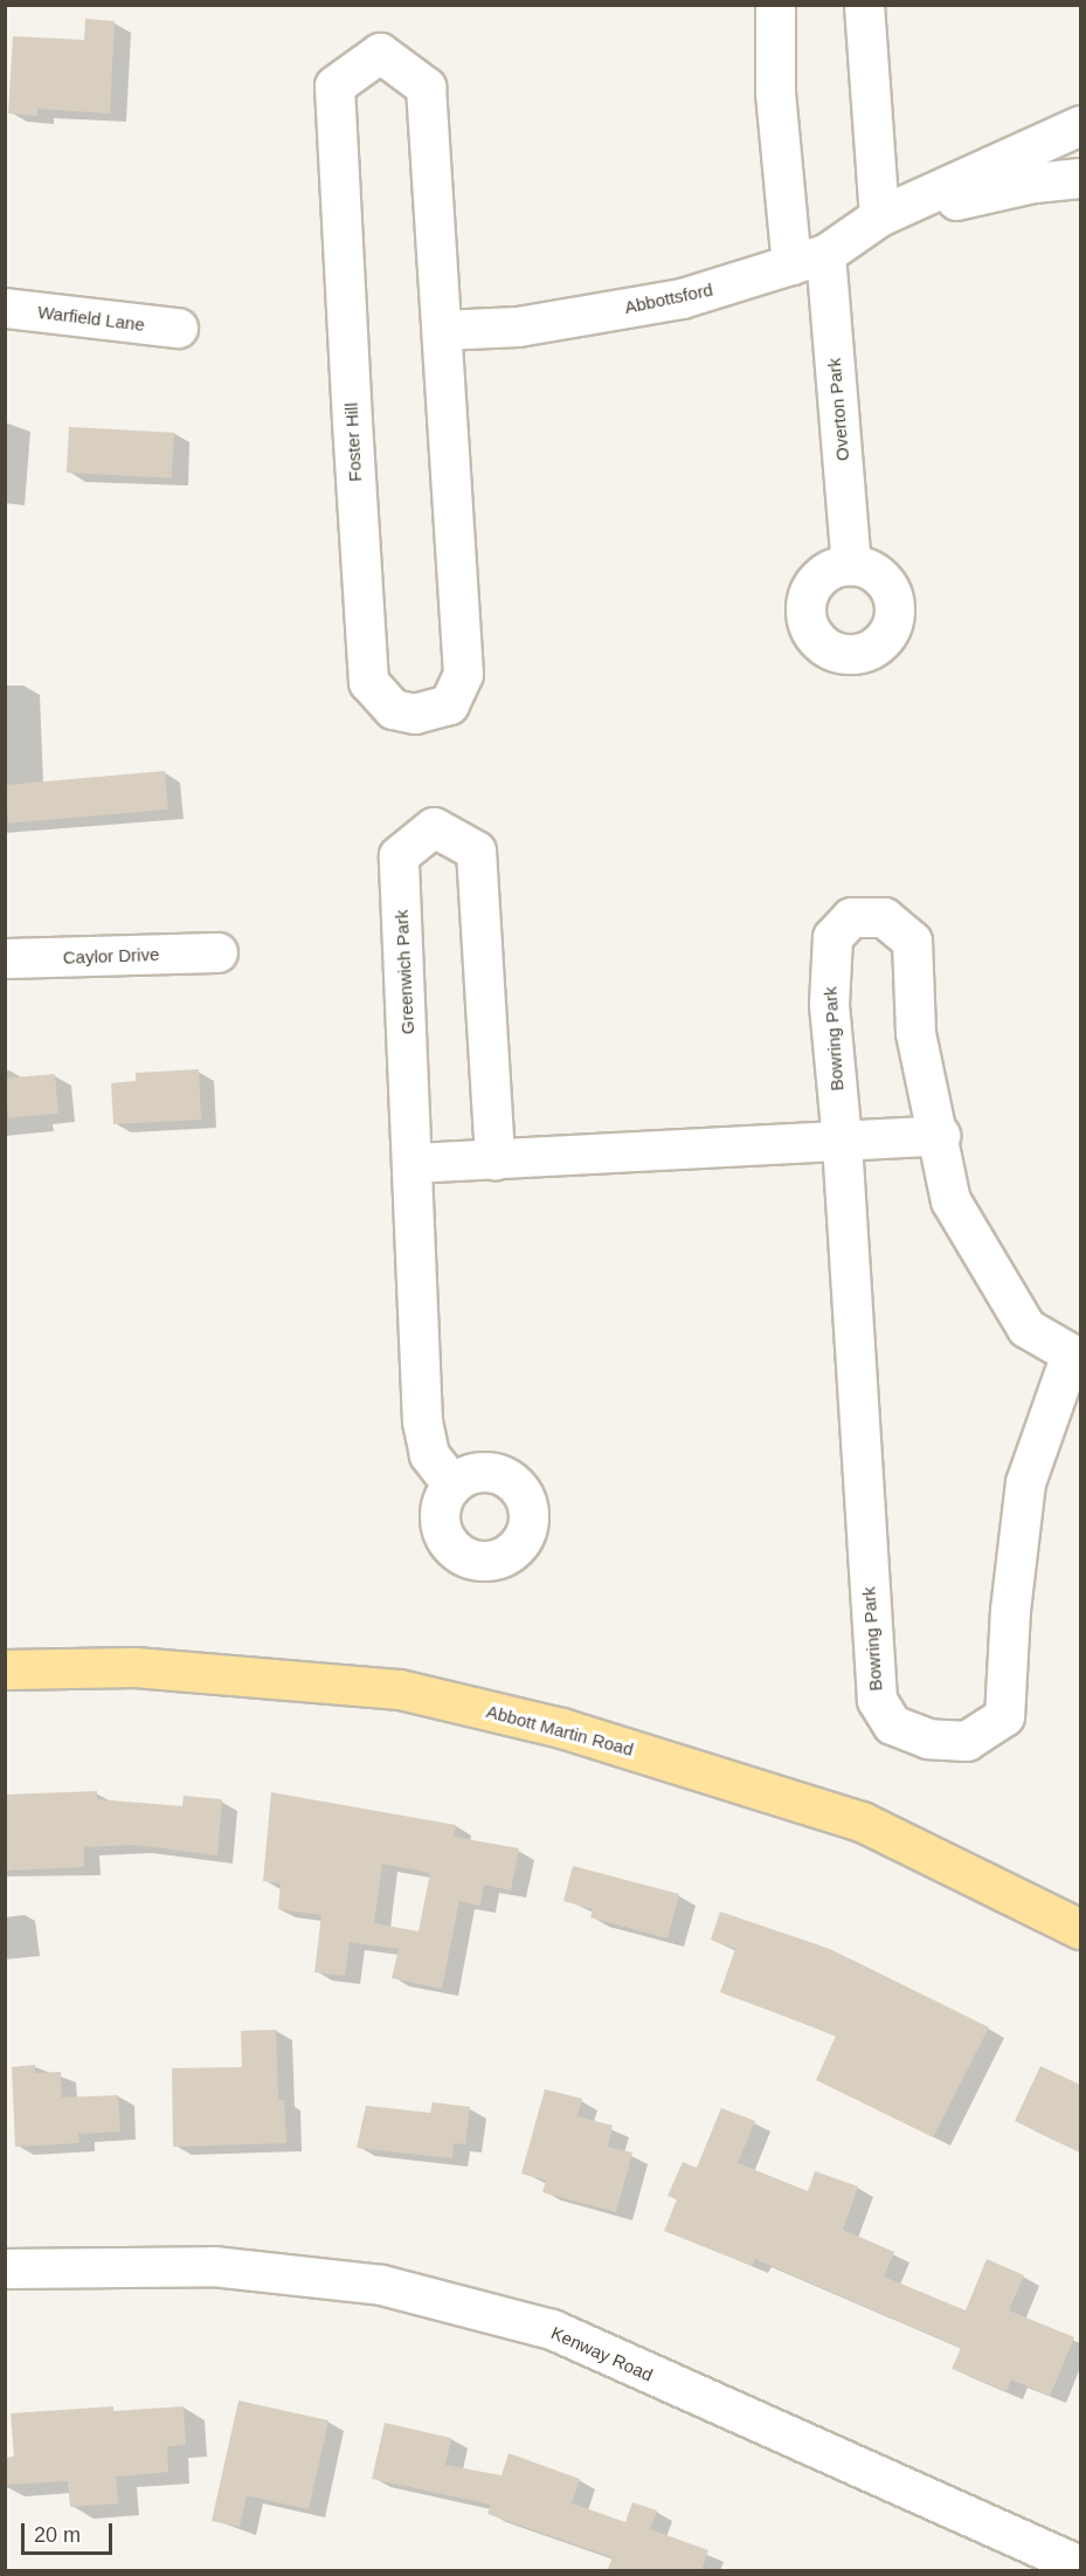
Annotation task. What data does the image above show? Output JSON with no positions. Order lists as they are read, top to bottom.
{
  "streets": {
    "main road": ["Abbott Martin Road"],
    "street": [
      "Abbottsford",
      "Warfield Lane",
      "Overton Park",
      "Foster Hill",
      "Caylor Drive",
      "Greenwich Park",
      "Bowring Park",
      "Kenway Road"
    ]
  },
  "crossings": [
    ["Abbottsford", "Overton Park"],
    ["Abbottsford", "Foster Hill"]
  ],
  "scale_bar": "20 m"
}
